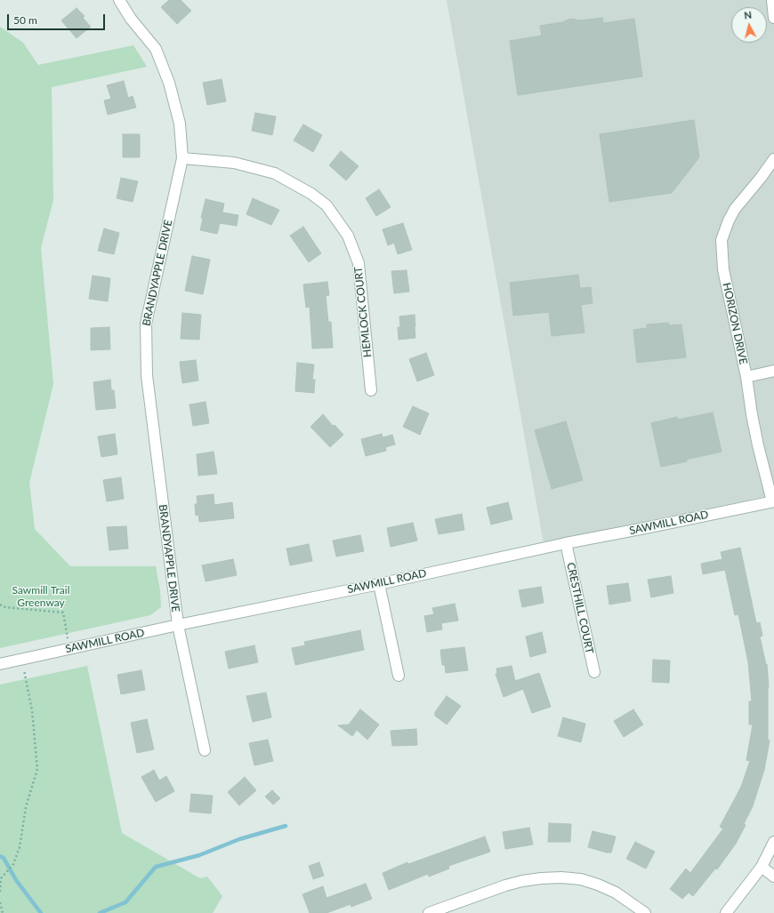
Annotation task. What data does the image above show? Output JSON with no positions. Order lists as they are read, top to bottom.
{
  "streets": {
    "street": [
      "BRANDYAPPLE DRIVE",
      "HEMLOCK COURT",
      "HORIZON DRIVE",
      "SAWMILL ROAD",
      "CRESTHILL COURT"
    ]
  },
  "crossings": [
    ["BRANDYAPPLE DRIVE", "HEMLOCK COURT"],
    ["BRANDYAPPLE DRIVE", "SAWMILL ROAD"],
    ["HORIZON DRIVE", "SAWMILL ROAD"],
    ["SAWMILL ROAD", "CRESTHILL COURT"]
  ],
  "parks": ["Sawmill Trail Greenway"],
  "scale_bar": "50 m",
  "north": "top"
}
